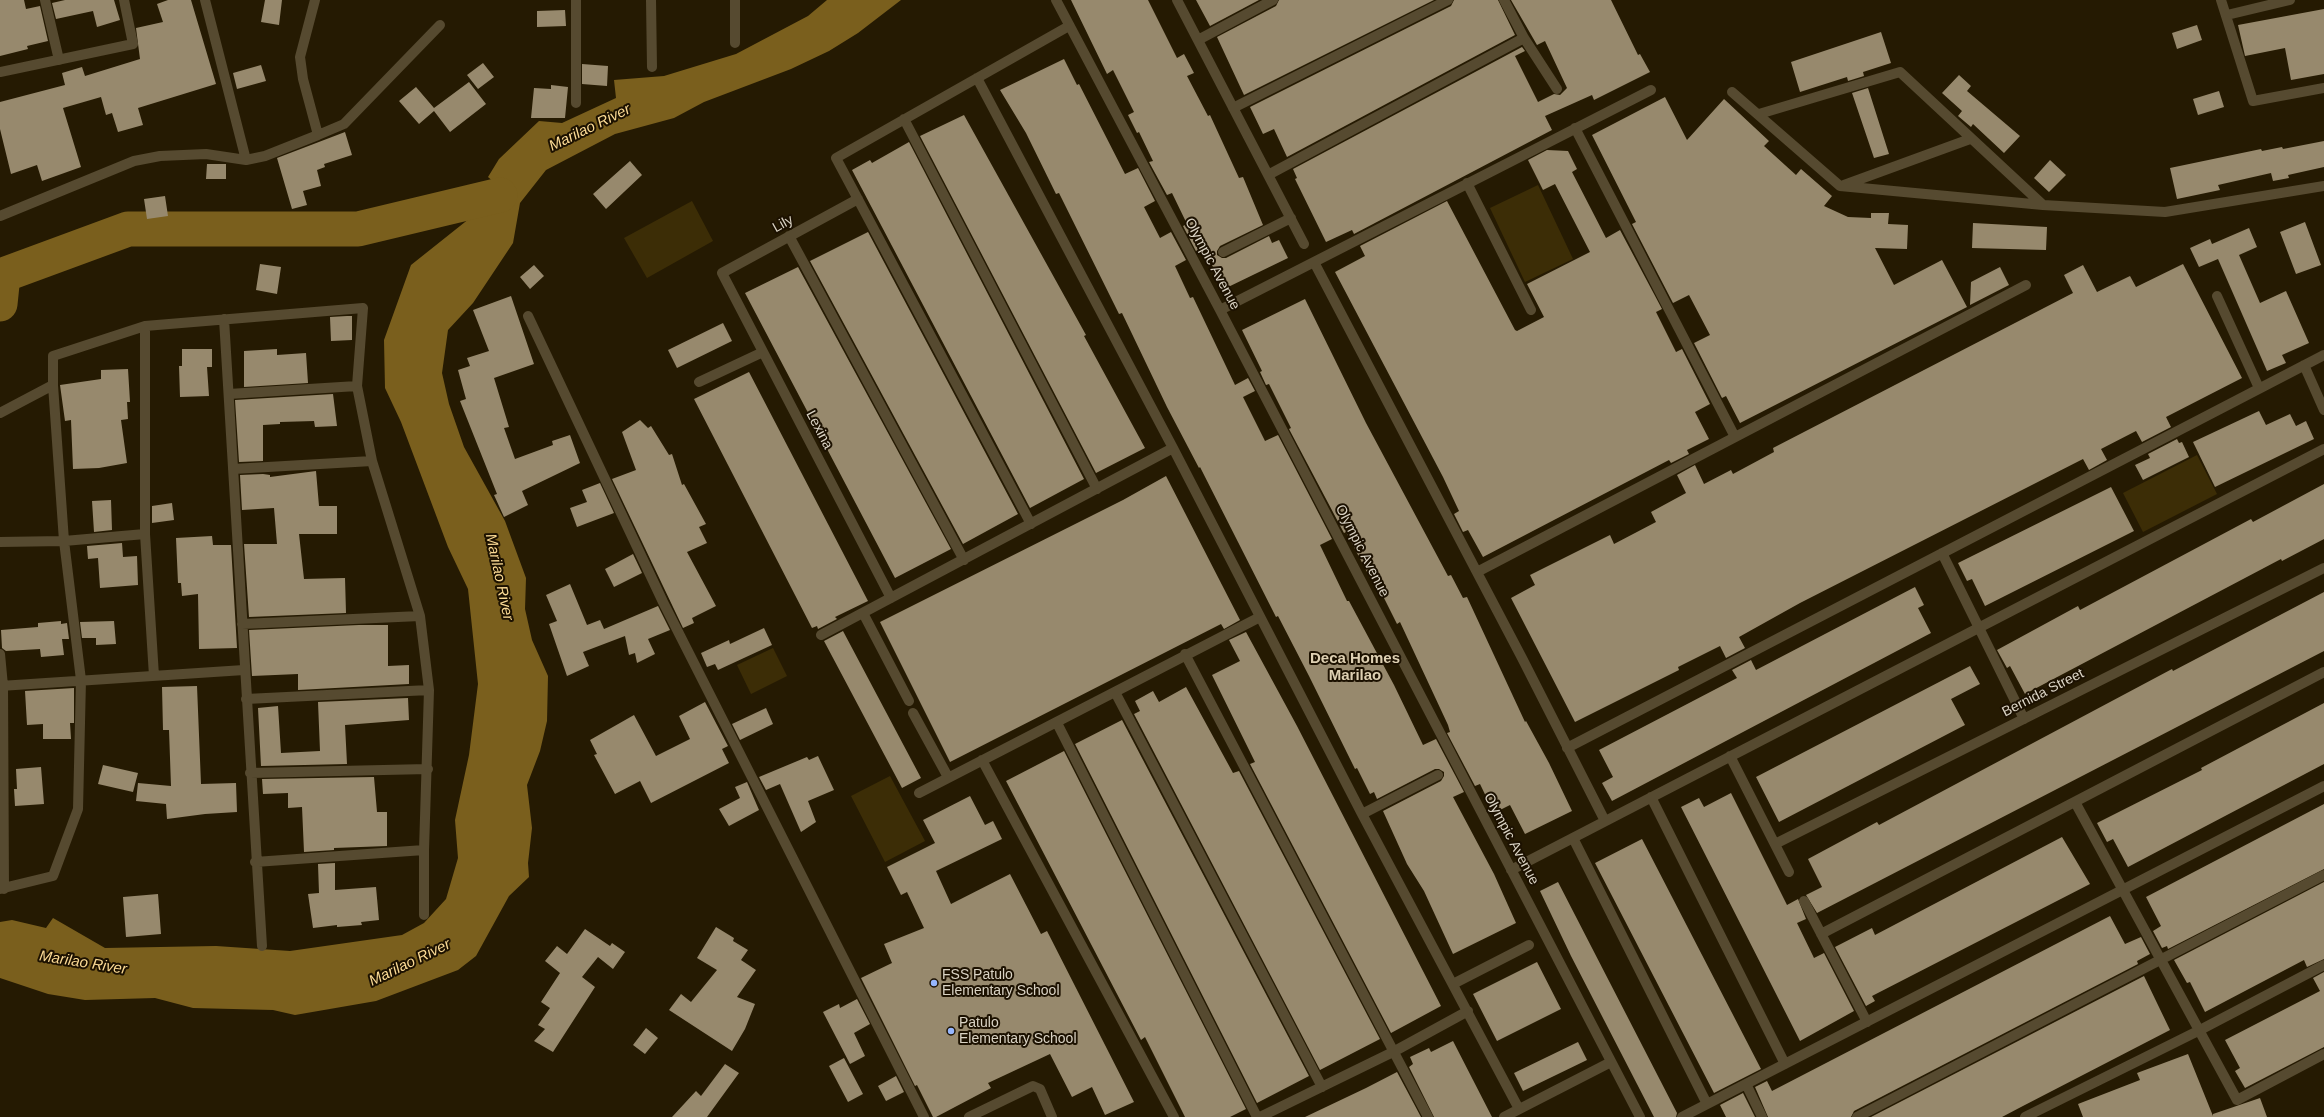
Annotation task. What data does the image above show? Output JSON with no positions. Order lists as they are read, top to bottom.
{
  "streets": {
    "street": [
      "Lily",
      "Olympic Avenue",
      "Lexina",
      "Bernida Street"
    ]
  },
  "crossings": [
    ["Lily", "Lexina"]
  ],
  "districts": ["Deca Homes Marilao"],
  "water": ["Marilao River"],
  "places": ["FSS Patulo Elementary School", "Patulo Elementary School"]
}
